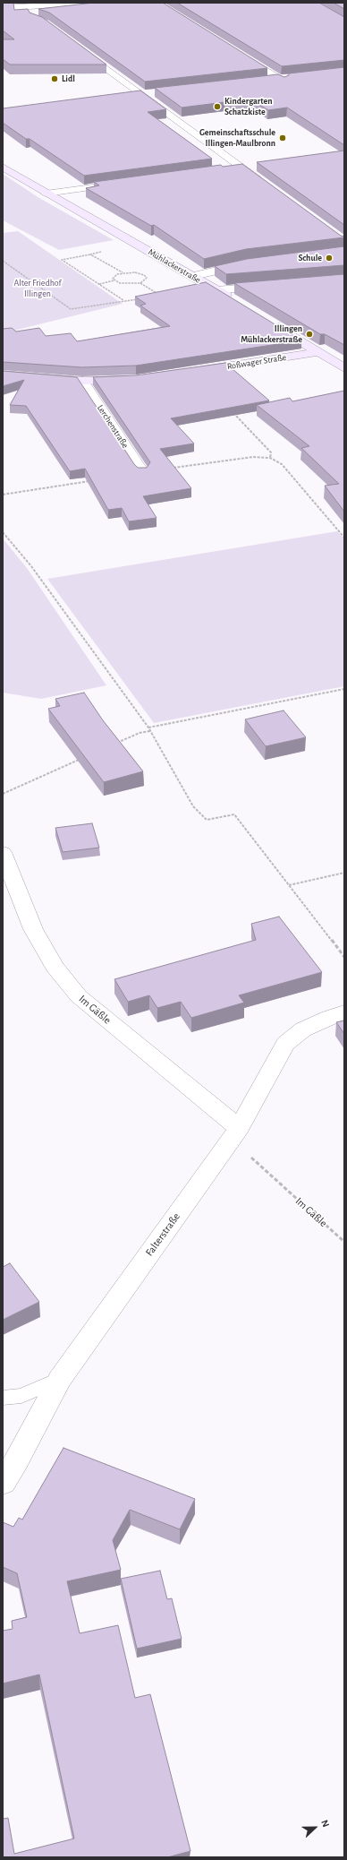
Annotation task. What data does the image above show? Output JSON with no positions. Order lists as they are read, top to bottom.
{
  "streets": {
    "street": [
      "Mühlackerstraße",
      "Roßwager Straße",
      "Lerchenstraße",
      "Im Gäßle",
      "Falterstraße"
    ]
  },
  "crossings": [
    ["Im Gäßle", "Falterstraße"]
  ],
  "parks": ["Alter Friedhof Illingen"],
  "places": [
    "Lidl",
    "Kindergarten Schatzkiste",
    "Gemeinschaftsschule Illingen-Maulbronn",
    "Schule",
    "Illingen Mühlackerstraße"
  ],
  "north": "right"
}
